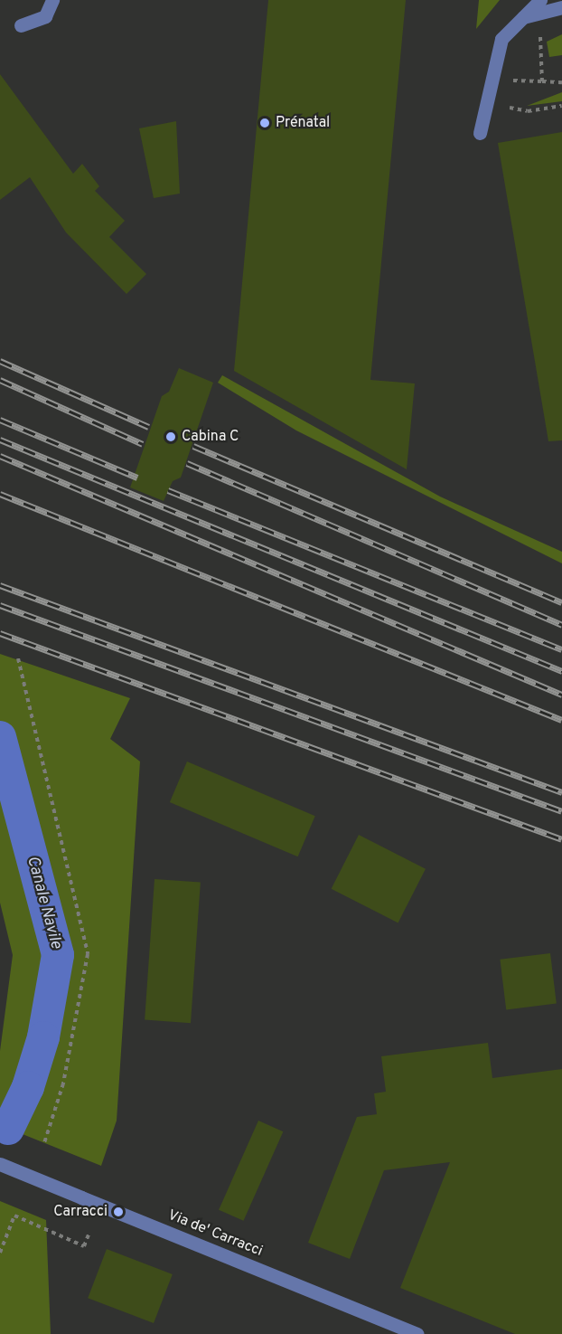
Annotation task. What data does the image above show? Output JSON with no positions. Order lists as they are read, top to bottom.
{
  "streets": {
    "street": ["Via de' Carracci"]
  },
  "water": ["Canale Navile"],
  "places": ["Prénatal", "Cabina C", "Carracci"]
}
